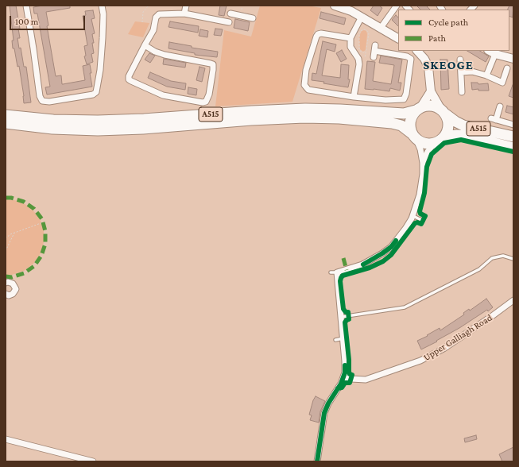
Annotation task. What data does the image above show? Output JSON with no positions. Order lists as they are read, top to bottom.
{
  "streets": {
    "highway": ["A515"],
    "street": ["Upper Galliagh Road"]
  },
  "districts": ["SKEOGE"],
  "legend": ["Cycle path", "Path"],
  "scale_bar": "100 m"
}
